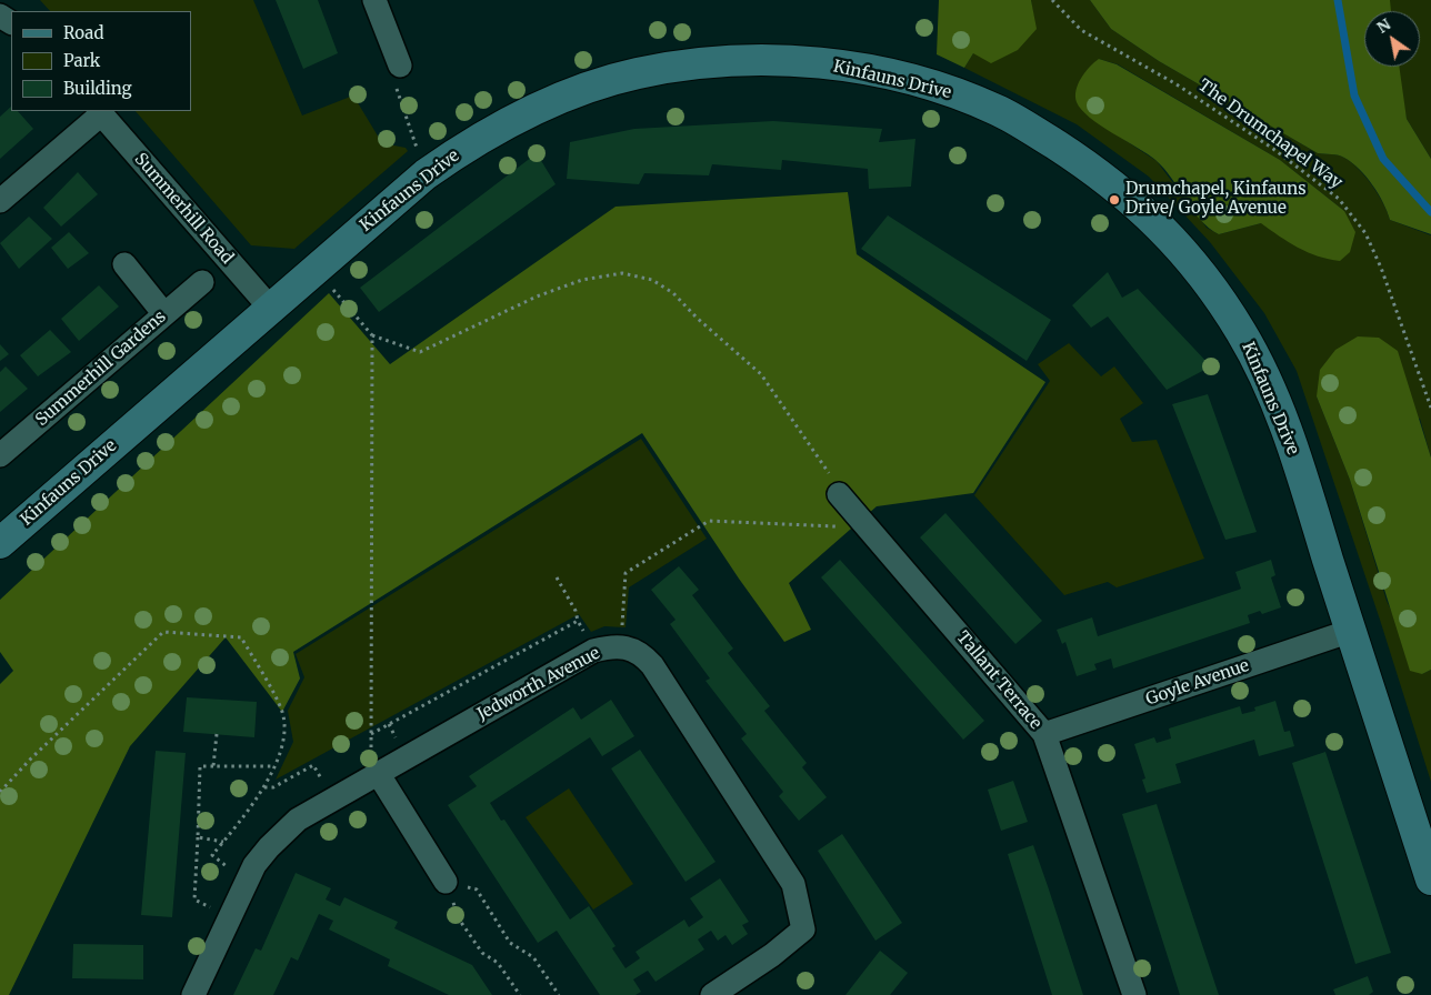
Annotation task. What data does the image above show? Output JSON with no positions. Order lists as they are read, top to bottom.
{
  "streets": {
    "street": [
      "Kinfauns Drive",
      "Summerhill Road",
      "Summerhill Gardens",
      "Tallant Terrace",
      "Goyle Avenue",
      "Jedworth Avenue"
    ],
    "path": ["The Drumchapel Way"]
  },
  "crossings": [
    ["Kinfauns Drive", "Summerhill Road"],
    ["Kinfauns Drive", "Goyle Avenue"],
    ["Tallant Terrace", "Goyle Avenue"]
  ],
  "places": ["Drumchapel, Kinfauns Drive/ Goyle Avenue"],
  "legend": ["Road", "Park", "Building"],
  "north": "top left"
}
